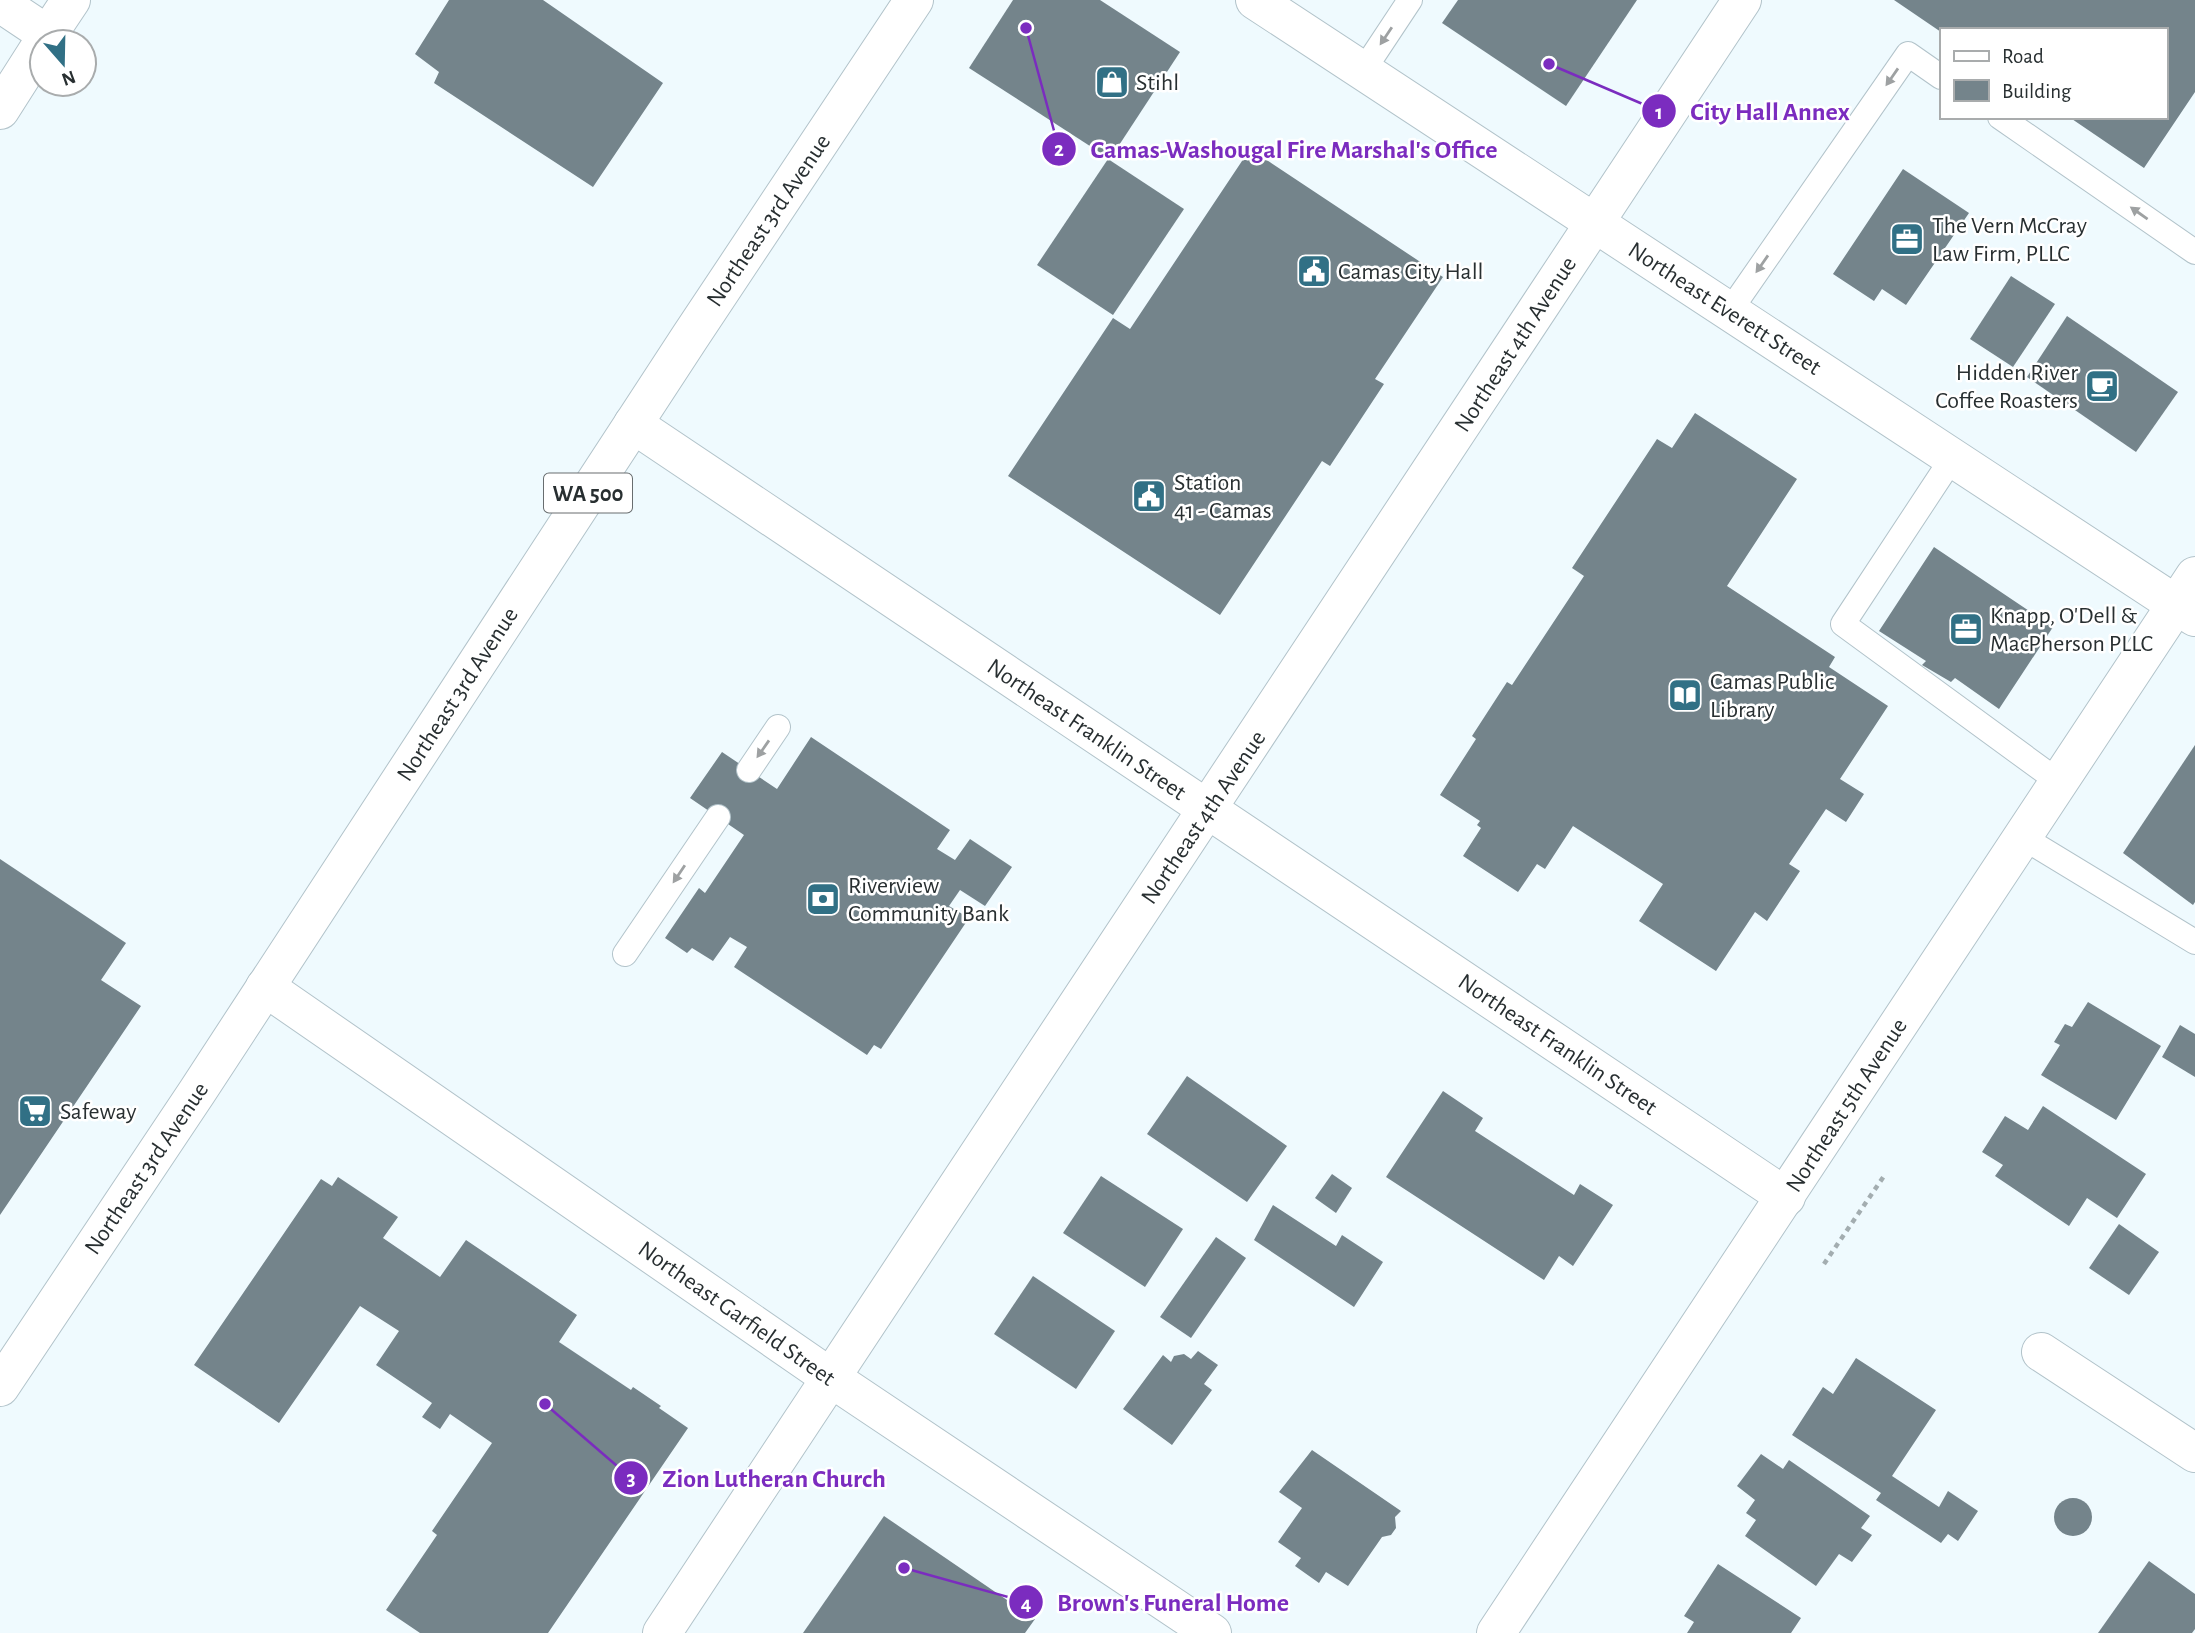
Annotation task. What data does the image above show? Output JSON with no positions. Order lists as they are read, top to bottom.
{
  "streets": {
    "street": [
      "Northeast 3rd Avenue",
      "Northeast Everett Street",
      "Northeast 4th Avenue",
      "WA 500",
      "Northeast Franklin Street",
      "Northeast 5th Avenue",
      "Northeast Garfield Street"
    ]
  },
  "crossings": [
    ["Northeast 3rd Avenue", "Northeast Franklin Street"],
    ["Northeast 3rd Avenue", "Northeast Garfield Street"],
    ["Northeast Everett Street", "Northeast 4th Avenue"],
    ["Northeast Everett Street", "Northeast 5th Avenue"],
    ["Northeast 4th Avenue", "Northeast Franklin Street"],
    ["Northeast 4th Avenue", "Northeast Garfield Street"],
    ["Northeast Franklin Street", "Northeast 5th Avenue"]
  ],
  "places": {
    "other": [
      "Camas-Washougal Fire Marshal's Office",
      "City Hall Annex",
      "Zion Lutheran Church",
      "Brown's Funeral Home"
    ],
    "shop": ["Stihl"],
    "office": ["The Vern McCray Law Firm, PLLC", "Knapp, O'Dell & MacPherson PLLC"],
    "public building": ["Camas City Hall", "Station 41 - Camas"],
    "cafe": ["Hidden River Coffee Roasters"],
    "library": ["Camas Public Library"],
    "bank": ["Riverview Community Bank"],
    "supermarket": ["Safeway"]
  },
  "legend": ["Road", "Building"],
  "north": "bottom"
}
